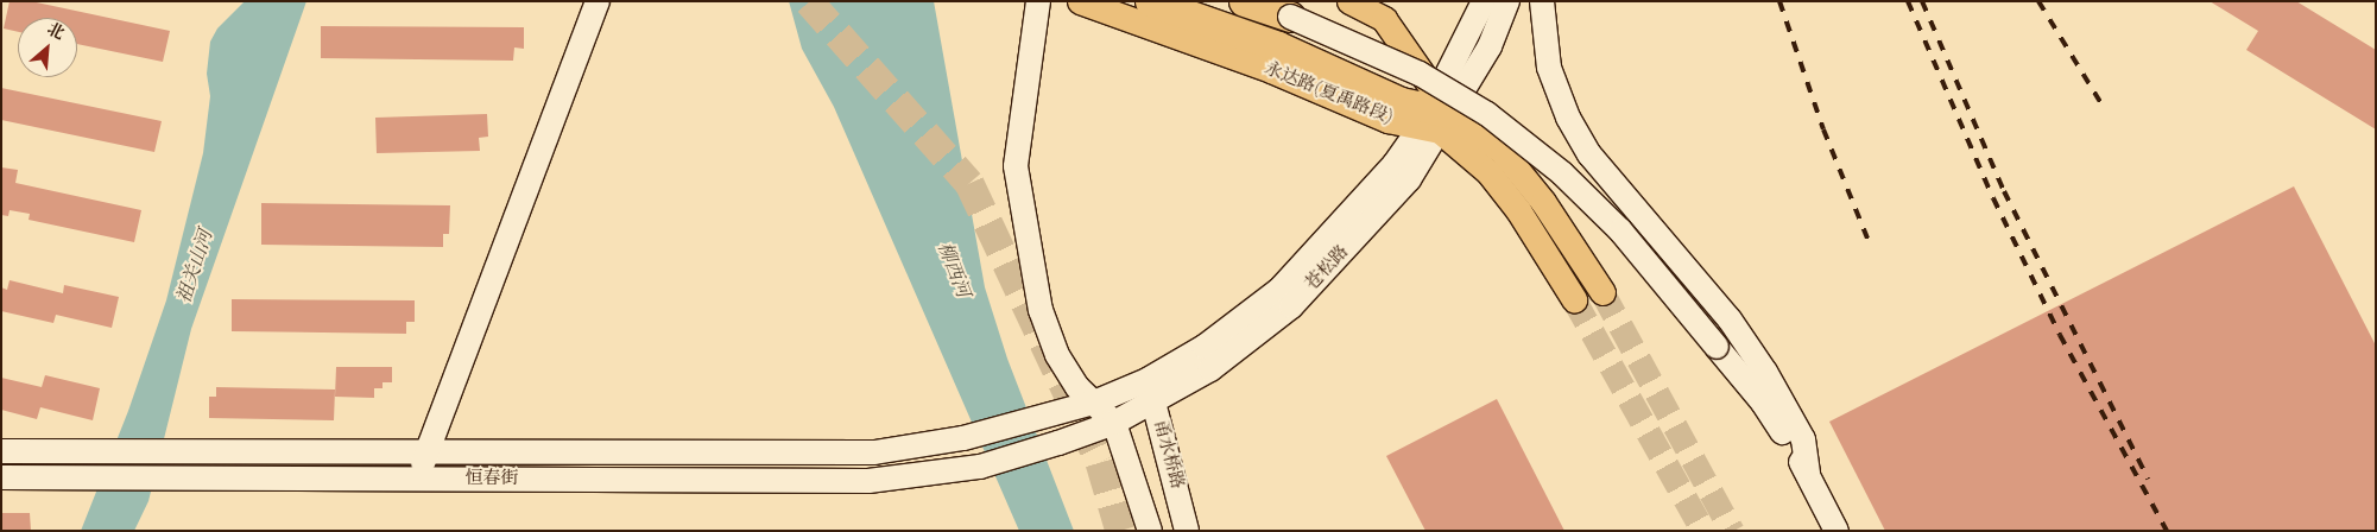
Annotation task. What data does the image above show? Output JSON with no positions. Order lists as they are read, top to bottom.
{
  "streets": {
    "main road": [
      "永达路(夏禹路段)",
      "苍松路",
      "甬水桥路",
      "恒春街"
    ]
  },
  "crossings": [
    ["永达路(夏禹路段)", "苍松路"],
    ["苍松路", "甬水桥路"],
    ["苍松路", "恒春街"]
  ],
  "water": ["祖关山河", "柳西河"],
  "north": "top right"
}
